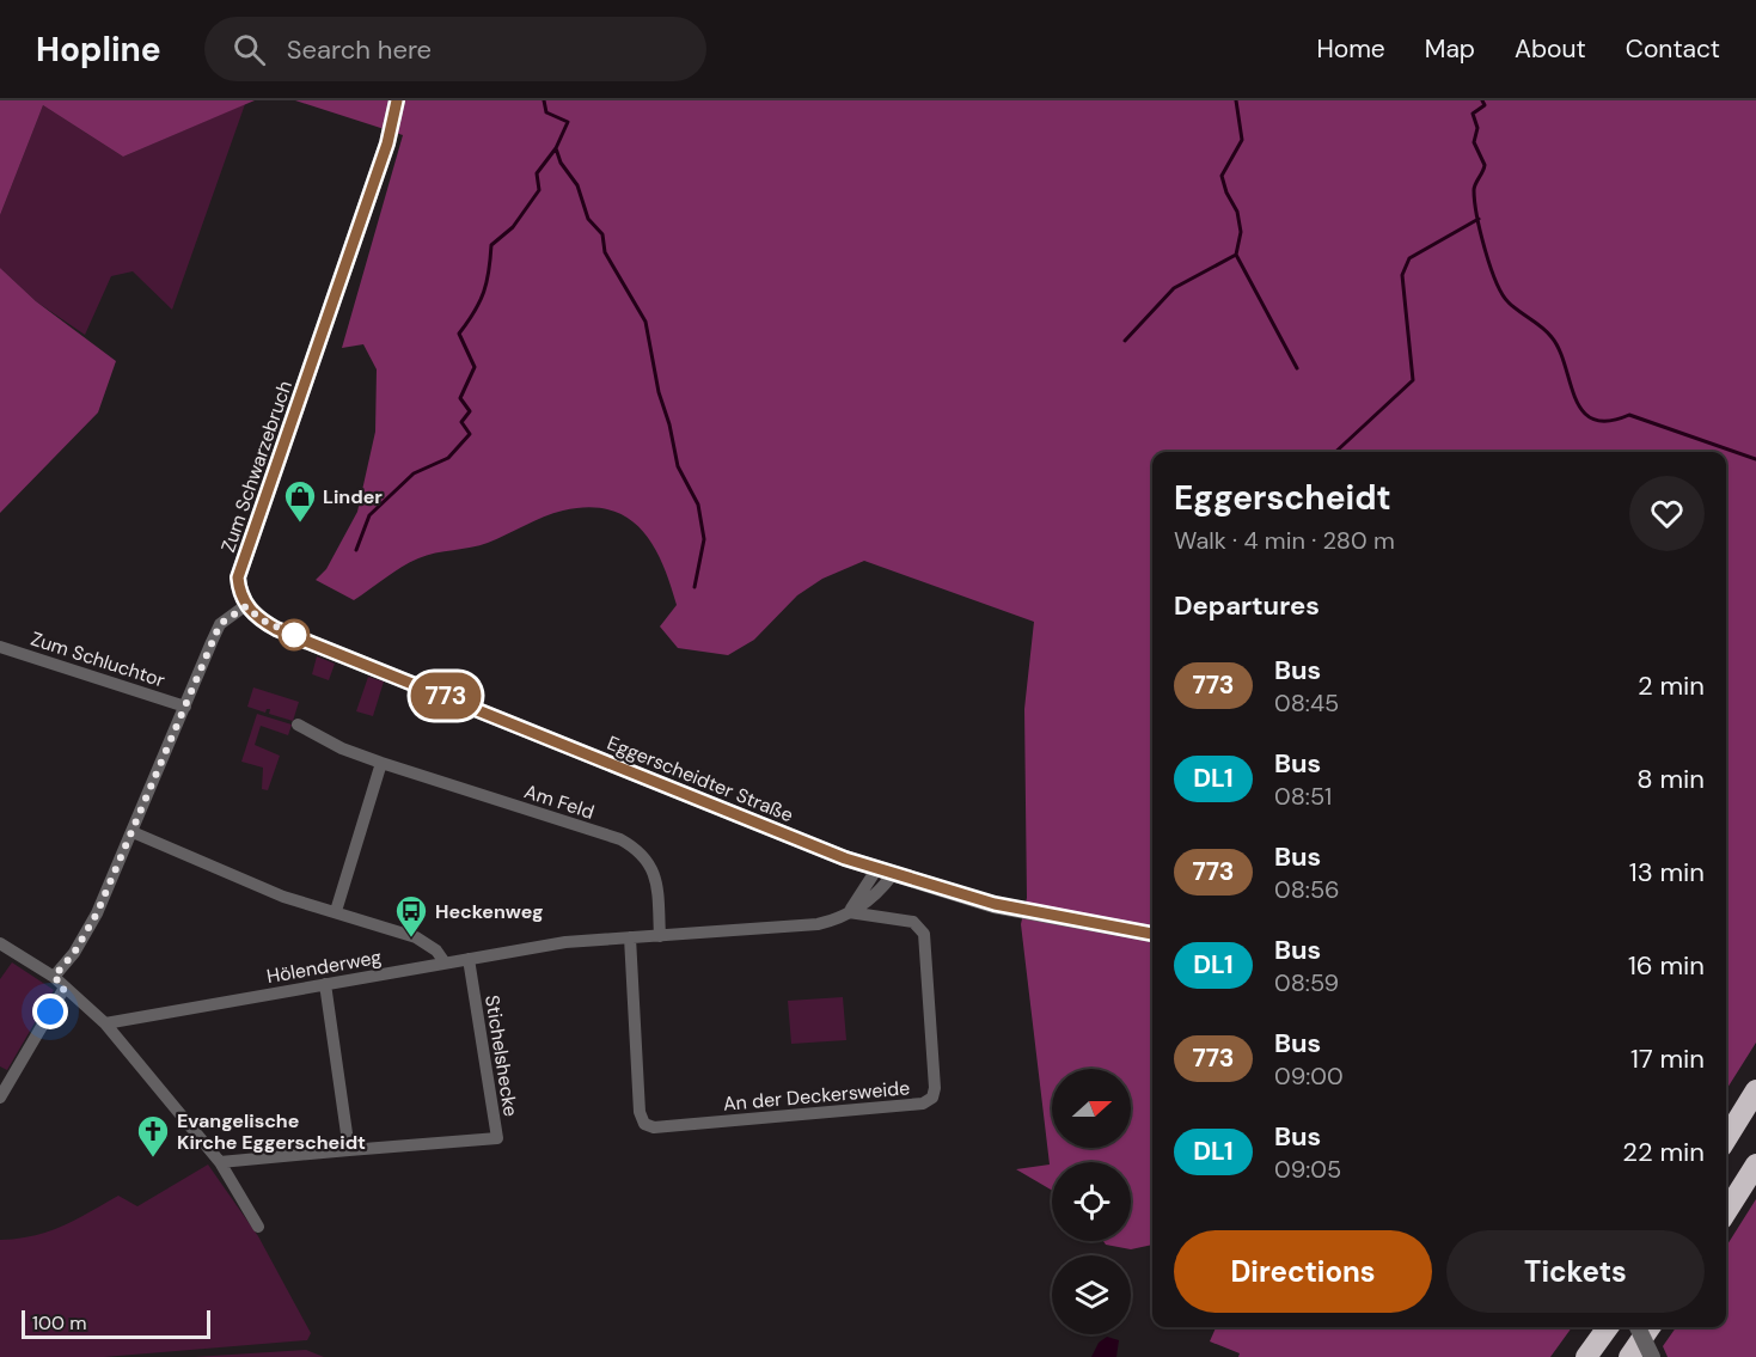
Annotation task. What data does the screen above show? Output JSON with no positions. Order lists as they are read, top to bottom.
{
  "streets": {
    "street": [
      "Zum Schwarzebruch",
      "Zum Schluchtor",
      "Eggerscheidter Straße",
      "Am Feld",
      "Hölenderweg",
      "Stichelshecke",
      "An der Deckersweide"
    ]
  },
  "crossings": [
    ["Zum Schwarzebruch", "Eggerscheidter Straße"],
    ["Eggerscheidter Straße", "Hölenderweg"],
    ["Am Feld", "Hölenderweg"],
    ["Hölenderweg", "Stichelshecke"],
    ["Hölenderweg", "An der Deckersweide"]
  ],
  "places": {
    "shop": ["Linder"],
    "bus stop": ["Heckenweg"],
    "church": ["Evangelische Kirche Eggerscheidt"]
  },
  "lines": ["bus line 773"],
  "scale_bar": "100 m",
  "north": "right",
  "page": {
    "header": "Hopline",
    "search": "Search here",
    "nav": [
      "Home",
      "Map",
      "About",
      "Contact"
    ],
    "on_map": "773",
    "heading": [
      ["Eggerscheidt", "Walk · 4 min · 280 m"],
      "Departures"
    ],
    "list": [
      {
        "mark": "773",
        "name": "Bus",
        "note": "08:45",
        "value": "2 min"
      },
      {
        "mark": "DL1",
        "name": "Bus",
        "note": "08:51",
        "value": "8 min"
      },
      {
        "mark": "773",
        "name": "Bus",
        "note": "08:56",
        "value": "13 min"
      },
      {
        "mark": "DL1",
        "name": "Bus",
        "note": "08:59",
        "value": "16 min"
      },
      {
        "mark": "773",
        "name": "Bus",
        "note": "09:00",
        "value": "17 min"
      },
      {
        "mark": "DL1",
        "name": "Bus",
        "note": "09:05",
        "value": "22 min"
      }
    ],
    "buttons": ["Directions", "Tickets"],
    "scale": "100 m"
  }
}
